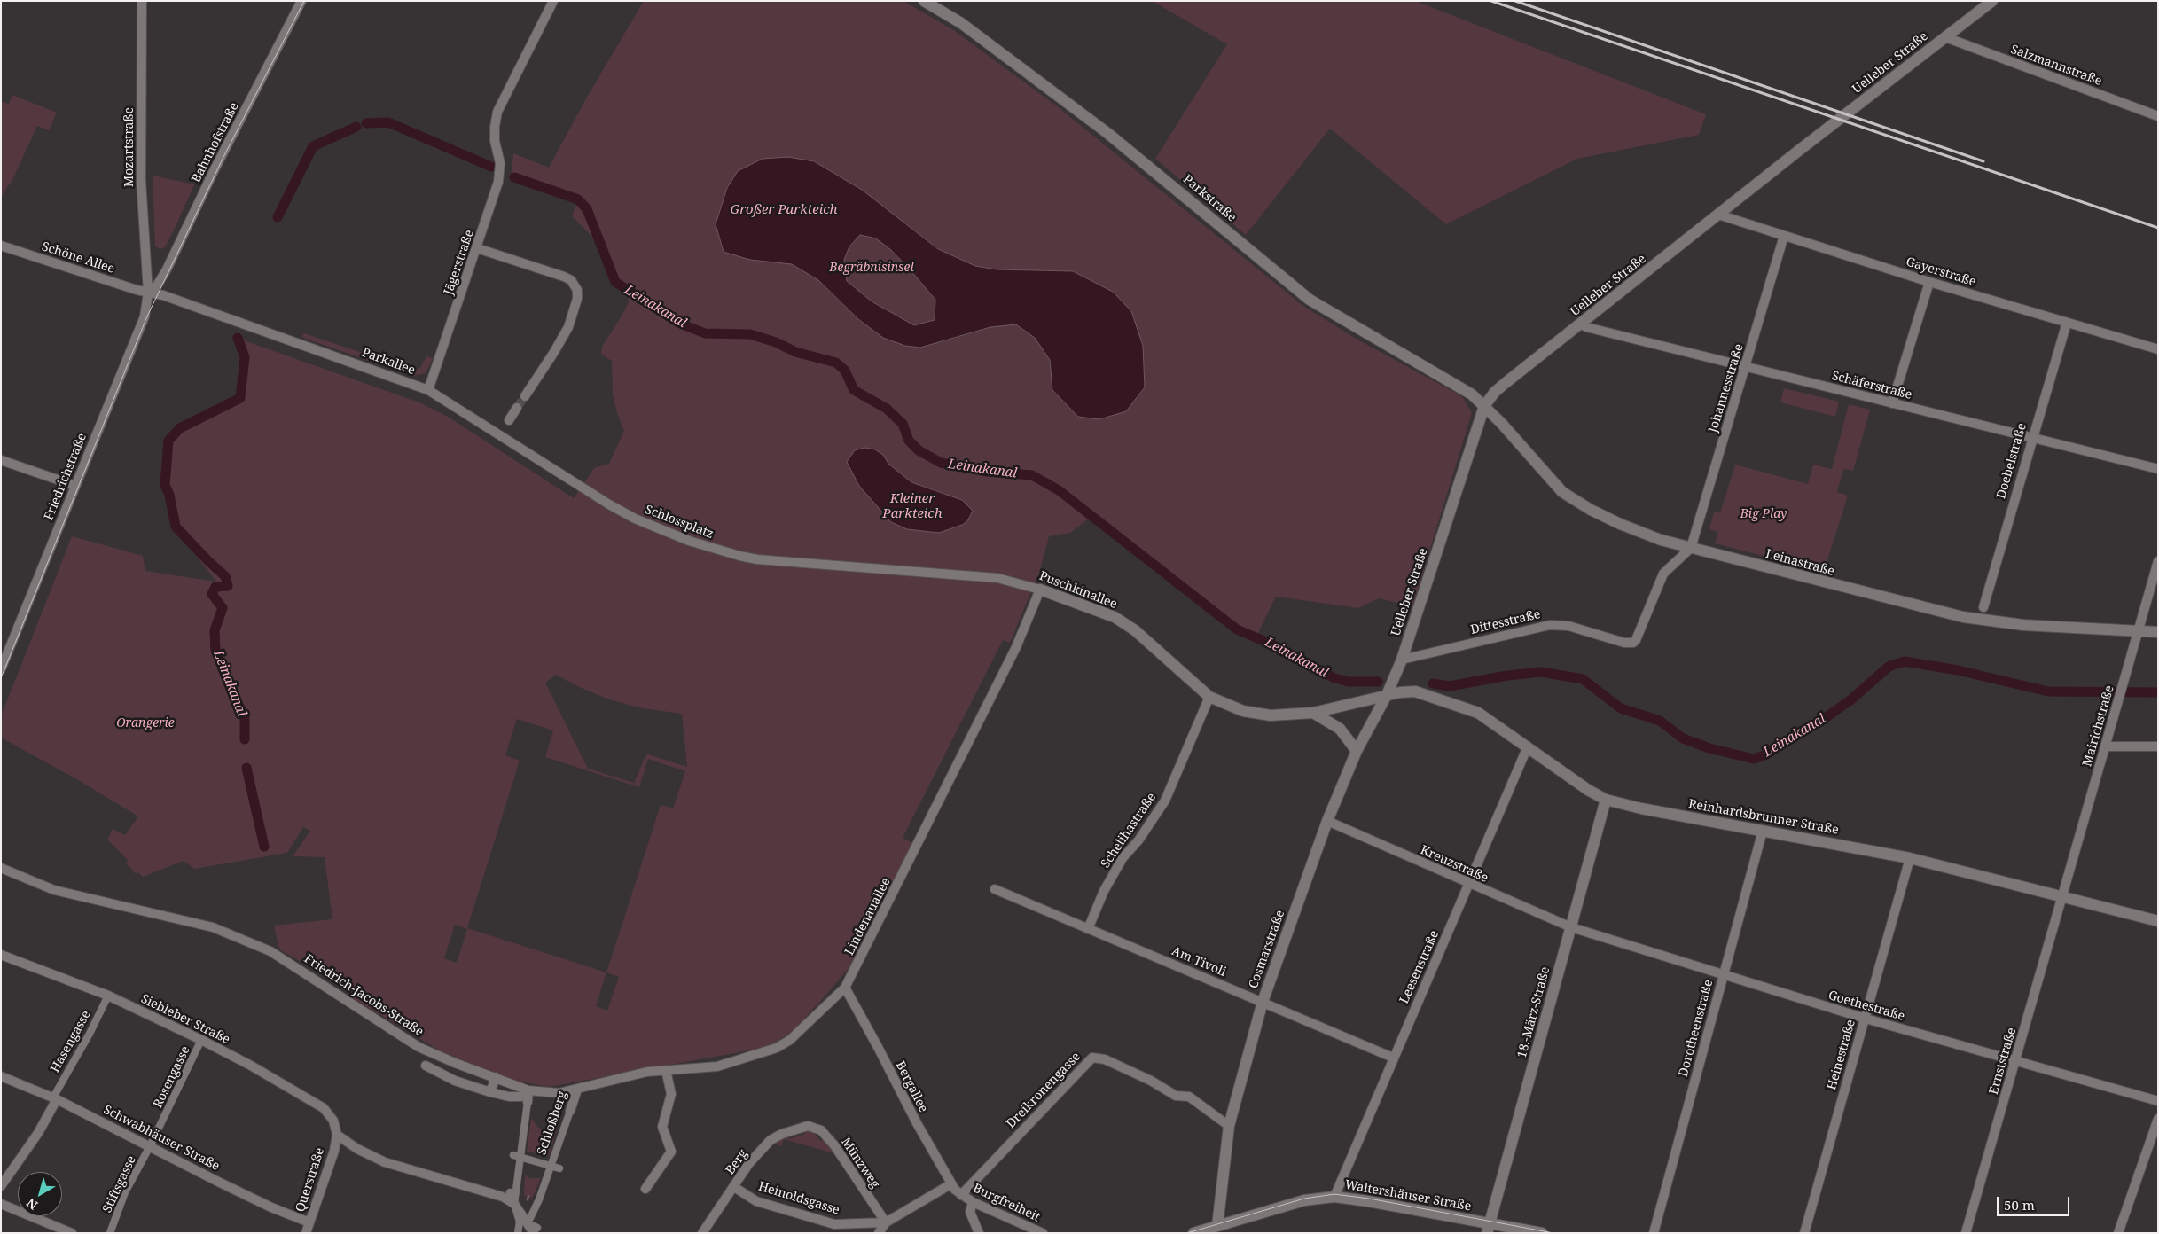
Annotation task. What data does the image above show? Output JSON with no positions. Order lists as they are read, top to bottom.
{
  "streets": {
    "street": [
      "Uelleber Straße",
      "Salzmannstraße",
      "Bahnhofstraße",
      "Mozartstraße",
      "Parkstraße",
      "Schöne Allee",
      "Jägerstraße",
      "Gayerstraße",
      "Parkallee",
      "Schäferstraße",
      "Johannesstraße",
      "Doebelstraße",
      "Friedrichstraße",
      "Schlossplatz",
      "Leinastraße",
      "Puschkinallee",
      "Dittesstraße",
      "Mairichstraße",
      "Reinhardsbrunner Straße",
      "Schelihastraße",
      "Kreuzstraße",
      "Lindenauallee",
      "Cosmarstraße",
      "Am Tivoli",
      "Leesenstraße",
      "Friedrich-Jacobs-Straße",
      "Goethestraße",
      "18.-März-Straße",
      "Siebleber Straße",
      "Dorotheenstraße",
      "Hasengasse",
      "Heinestraße",
      "Ernststraße",
      "Rosengasse",
      "Bergallee",
      "Dreikronengasse",
      "Schloßberg",
      "Schwabhäuser Straße",
      "Berg",
      "Münzweg",
      "Querstraße",
      "Stiftsgasse",
      "Waltershäuser Straße",
      "Heinoldsgasse",
      "Burgfreiheit"
    ]
  },
  "crossings": [
    ["Uelleber Straße", "Salzmannstraße"],
    ["Uelleber Straße", "Parkstraße"],
    ["Uelleber Straße", "Gayerstraße"],
    ["Uelleber Straße", "Schäferstraße"],
    ["Uelleber Straße", "Leinastraße"],
    ["Uelleber Straße", "Puschkinallee"],
    ["Uelleber Straße", "Dittesstraße"],
    ["Uelleber Straße", "Reinhardsbrunner Straße"],
    ["Uelleber Straße", "Cosmarstraße"],
    ["Bahnhofstraße", "Mozartstraße"],
    ["Bahnhofstraße", "Schöne Allee"],
    ["Bahnhofstraße", "Parkallee"],
    ["Bahnhofstraße", "Friedrichstraße"],
    ["Mozartstraße", "Schöne Allee"],
    ["Mozartstraße", "Parkallee"],
    ["Mozartstraße", "Friedrichstraße"],
    ["Parkstraße", "Leinastraße"],
    ["Schöne Allee", "Parkallee"],
    ["Schöne Allee", "Friedrichstraße"],
    ["Jägerstraße", "Parkallee"],
    ["Gayerstraße", "Johannesstraße"],
    ["Gayerstraße", "Doebelstraße"],
    ["Parkallee", "Friedrichstraße"],
    ["Parkallee", "Schlossplatz"],
    ["Schäferstraße", "Johannesstraße"],
    ["Schäferstraße", "Doebelstraße"],
    ["Johannesstraße", "Leinastraße"],
    ["Johannesstraße", "Dittesstraße"],
    ["Schlossplatz", "Puschkinallee"],
    ["Leinastraße", "Dittesstraße"],
    ["Leinastraße", "Mairichstraße"],
    ["Puschkinallee", "Reinhardsbrunner Straße"],
    ["Puschkinallee", "Schelihastraße"],
    ["Puschkinallee", "Lindenauallee"],
    ["Puschkinallee", "Cosmarstraße"],
    ["Mairichstraße", "Reinhardsbrunner Straße"],
    ["Mairichstraße", "Ernststraße"],
    ["Reinhardsbrunner Straße", "Cosmarstraße"],
    ["Reinhardsbrunner Straße", "Leesenstraße"],
    ["Reinhardsbrunner Straße", "18.-März-Straße"],
    ["Reinhardsbrunner Straße", "Dorotheenstraße"],
    ["Reinhardsbrunner Straße", "Heinestraße"],
    ["Reinhardsbrunner Straße", "Ernststraße"],
    ["Schelihastraße", "Am Tivoli"],
    ["Kreuzstraße", "Cosmarstraße"],
    ["Kreuzstraße", "Leesenstraße"],
    ["Kreuzstraße", "Goethestraße"],
    ["Kreuzstraße", "18.-März-Straße"],
    ["Lindenauallee", "Friedrich-Jacobs-Straße"],
    ["Lindenauallee", "Bergallee"],
    ["Lindenauallee", "Schloßberg"],
    ["Cosmarstraße", "Am Tivoli"],
    ["Cosmarstraße", "Dreikronengasse"],
    ["Cosmarstraße", "Waltershäuser Straße"],
    ["Am Tivoli", "Leesenstraße"],
    ["Leesenstraße", "Waltershäuser Straße"],
    ["Friedrich-Jacobs-Straße", "Schloßberg"],
    ["Goethestraße", "18.-März-Straße"],
    ["Goethestraße", "Dorotheenstraße"],
    ["Goethestraße", "Heinestraße"],
    ["Goethestraße", "Ernststraße"],
    ["18.-März-Straße", "Waltershäuser Straße"],
    ["Siebleber Straße", "Hasengasse"],
    ["Siebleber Straße", "Rosengasse"],
    ["Siebleber Straße", "Querstraße"],
    ["Hasengasse", "Schwabhäuser Straße"],
    ["Rosengasse", "Schwabhäuser Straße"],
    ["Rosengasse", "Stiftsgasse"],
    ["Bergallee", "Dreikronengasse"],
    ["Bergallee", "Burgfreiheit"],
    ["Dreikronengasse", "Burgfreiheit"],
    ["Schwabhäuser Straße", "Querstraße"],
    ["Schwabhäuser Straße", "Stiftsgasse"],
    ["Berg", "Münzweg"],
    ["Berg", "Heinoldsgasse"],
    ["Münzweg", "Heinoldsgasse"]
  ],
  "water": ["Großer Parkteich", "Leinakanal", "Kleiner Parkteich"],
  "parks": ["Begräbnisinsel", "Big Play", "Orangerie"],
  "scale_bar": "50 m",
  "north": "bottom left"
}
